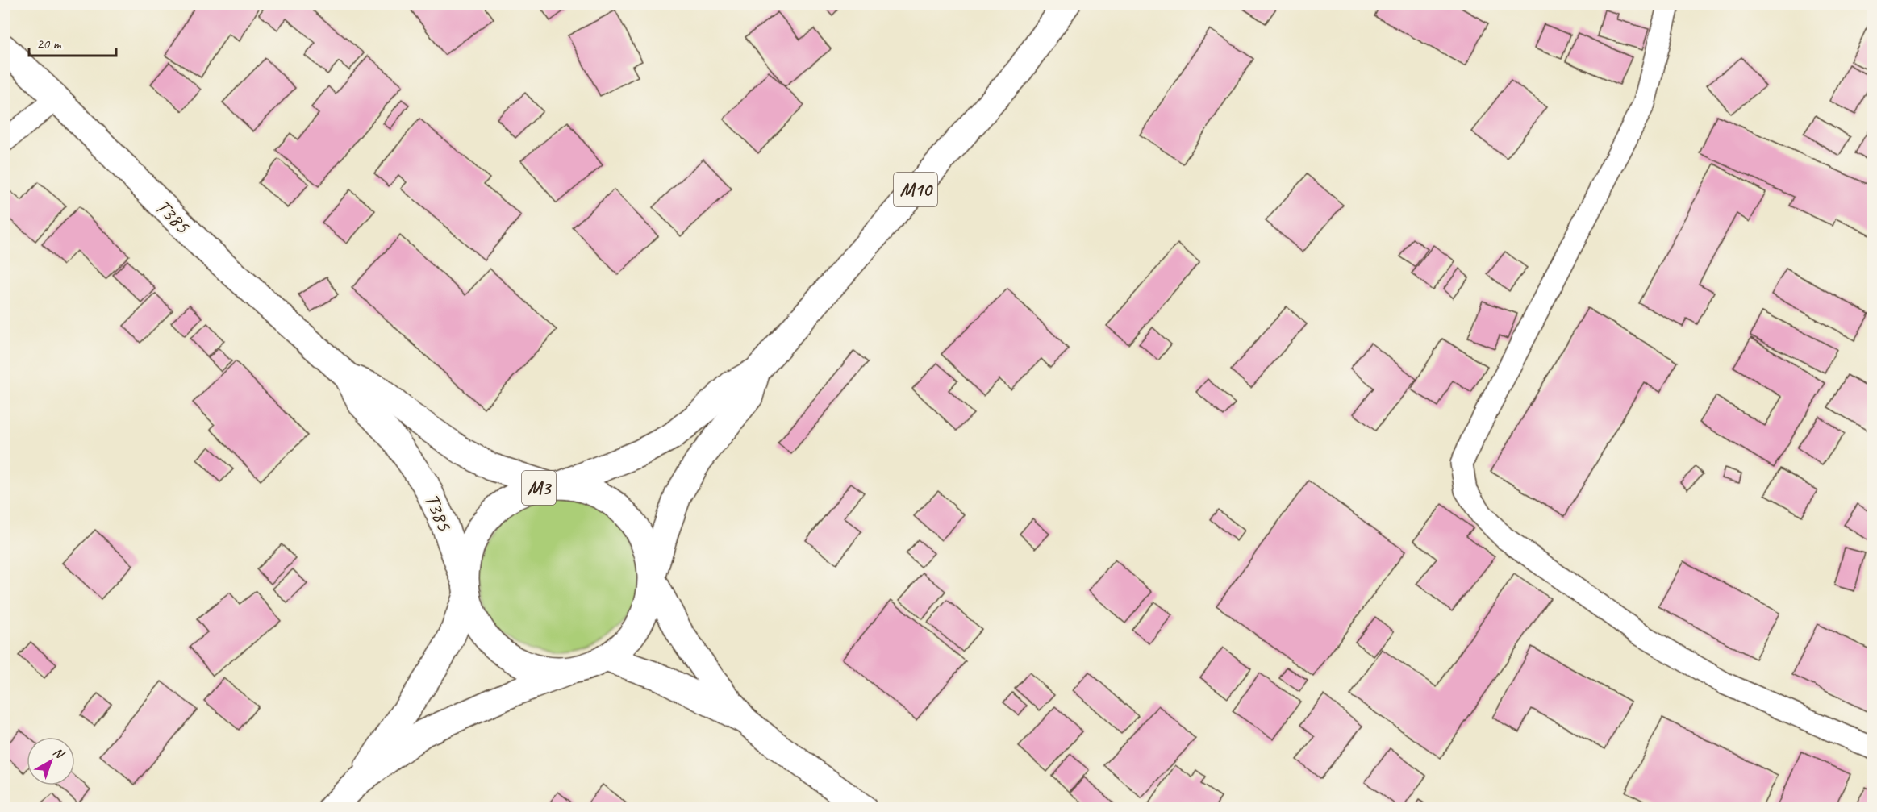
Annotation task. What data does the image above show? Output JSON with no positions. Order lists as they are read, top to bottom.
{
  "streets": {
    "main road": ["M10", "T385", "M3"]
  },
  "crossings": [
    ["M10", "T385"],
    ["M10", "M3"],
    ["T385", "M3"]
  ],
  "scale_bar": "20 m",
  "north": "top right"
}
